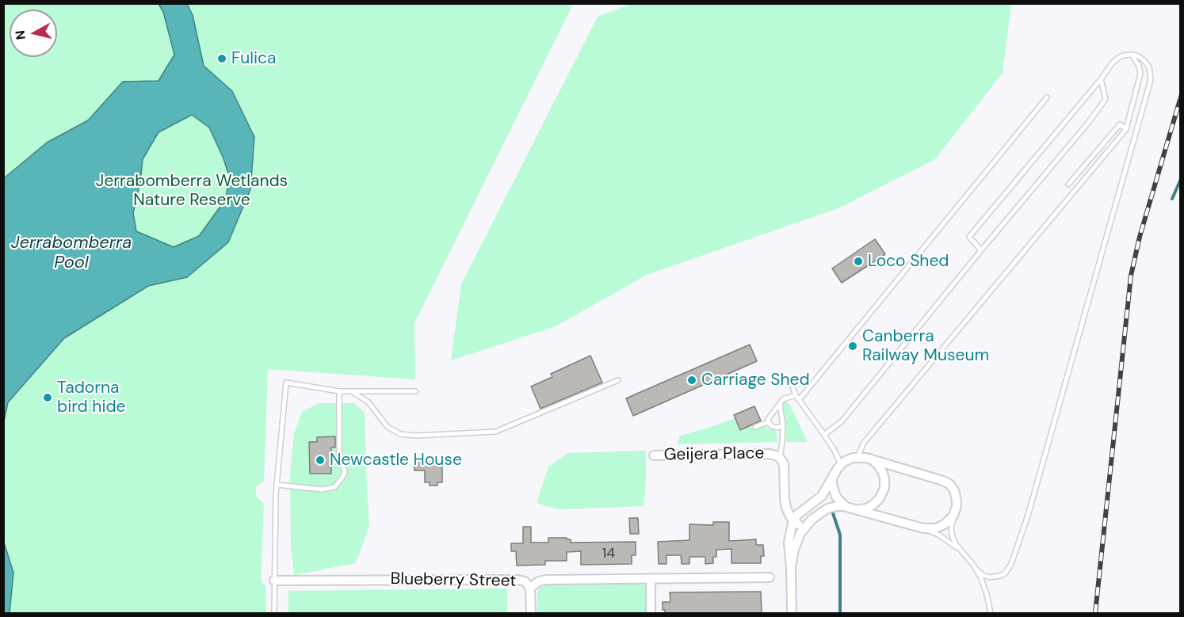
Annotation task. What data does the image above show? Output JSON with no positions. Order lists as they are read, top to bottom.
{
  "streets": {
    "street": ["Geijera Place", "Blueberry Street"]
  },
  "water": ["Jerrabomberra Pool"],
  "parks": ["Jerrabomberra Wetlands Nature Reserve"],
  "places": [
    "Fulica",
    "Loco Shed",
    "Canberra Railway Museum",
    "Carriage Shed",
    "Tadorna bird hide",
    "Newcastle House"
  ],
  "house_numbers": ["14"],
  "north": "left"
}
